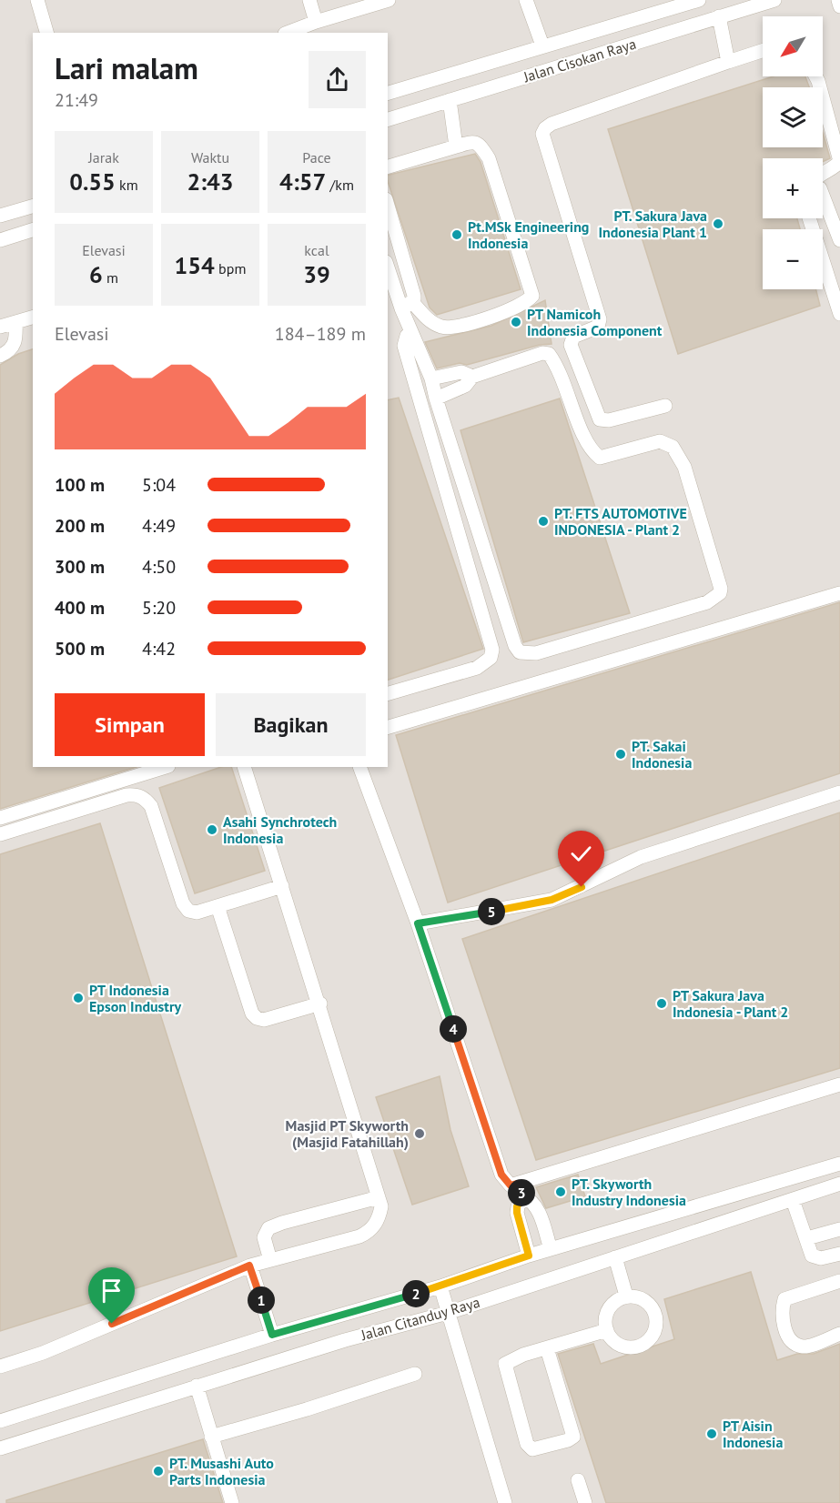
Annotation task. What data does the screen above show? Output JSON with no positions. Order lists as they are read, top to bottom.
{
  "streets": {
    "street": ["Jalan Cisokan Raya", "Jalan Citanduy Raya"]
  },
  "places": [
    "PT. Sakura Java Indonesia Plant 1",
    "Pt.MSk Engineering Indonesia",
    "PT Namicoh Indonesia Component",
    "PT. FTS AUTOMOTIVE INDONESIA - Plant 2",
    "PT. Sakai Indonesia",
    "Asahi Synchrotech Indonesia",
    "PT Indonesia Epson Industry",
    "PT Sakura Java Indonesia - Plant 2",
    "Masjid PT Skyworth (Masjid Fatahillah)",
    "PT. Skyworth Industry Indonesia",
    "PT Aisin Indonesia",
    "PT. Musashi Auto Parts Indonesia"
  ],
  "north": "bottom left",
  "page": {
    "map_buttons": ["+", "−"],
    "heading": ["Lari malam", "21:49"],
    "stats": [
      ["Jarak", "0.55 km"],
      ["Waktu", "2:43"],
      ["Pace", "4:57 /km"],
      ["Elevasi", "6 m"],
      ["154 bpm"],
      ["kcal", "39"]
    ],
    "chart": ["Elevasi", "184–189 m"],
    "list": [
      {
        "name": "100 m",
        "note": "5:04"
      },
      {
        "name": "200 m",
        "note": "4:49"
      },
      {
        "name": "300 m",
        "note": "4:50"
      },
      {
        "name": "400 m",
        "note": "5:20"
      },
      {
        "name": "500 m",
        "note": "4:42"
      }
    ],
    "buttons": ["Simpan", "Bagikan"],
    "pins": [
      "5",
      "4",
      "3",
      "2",
      "1"
    ]
  }
}
